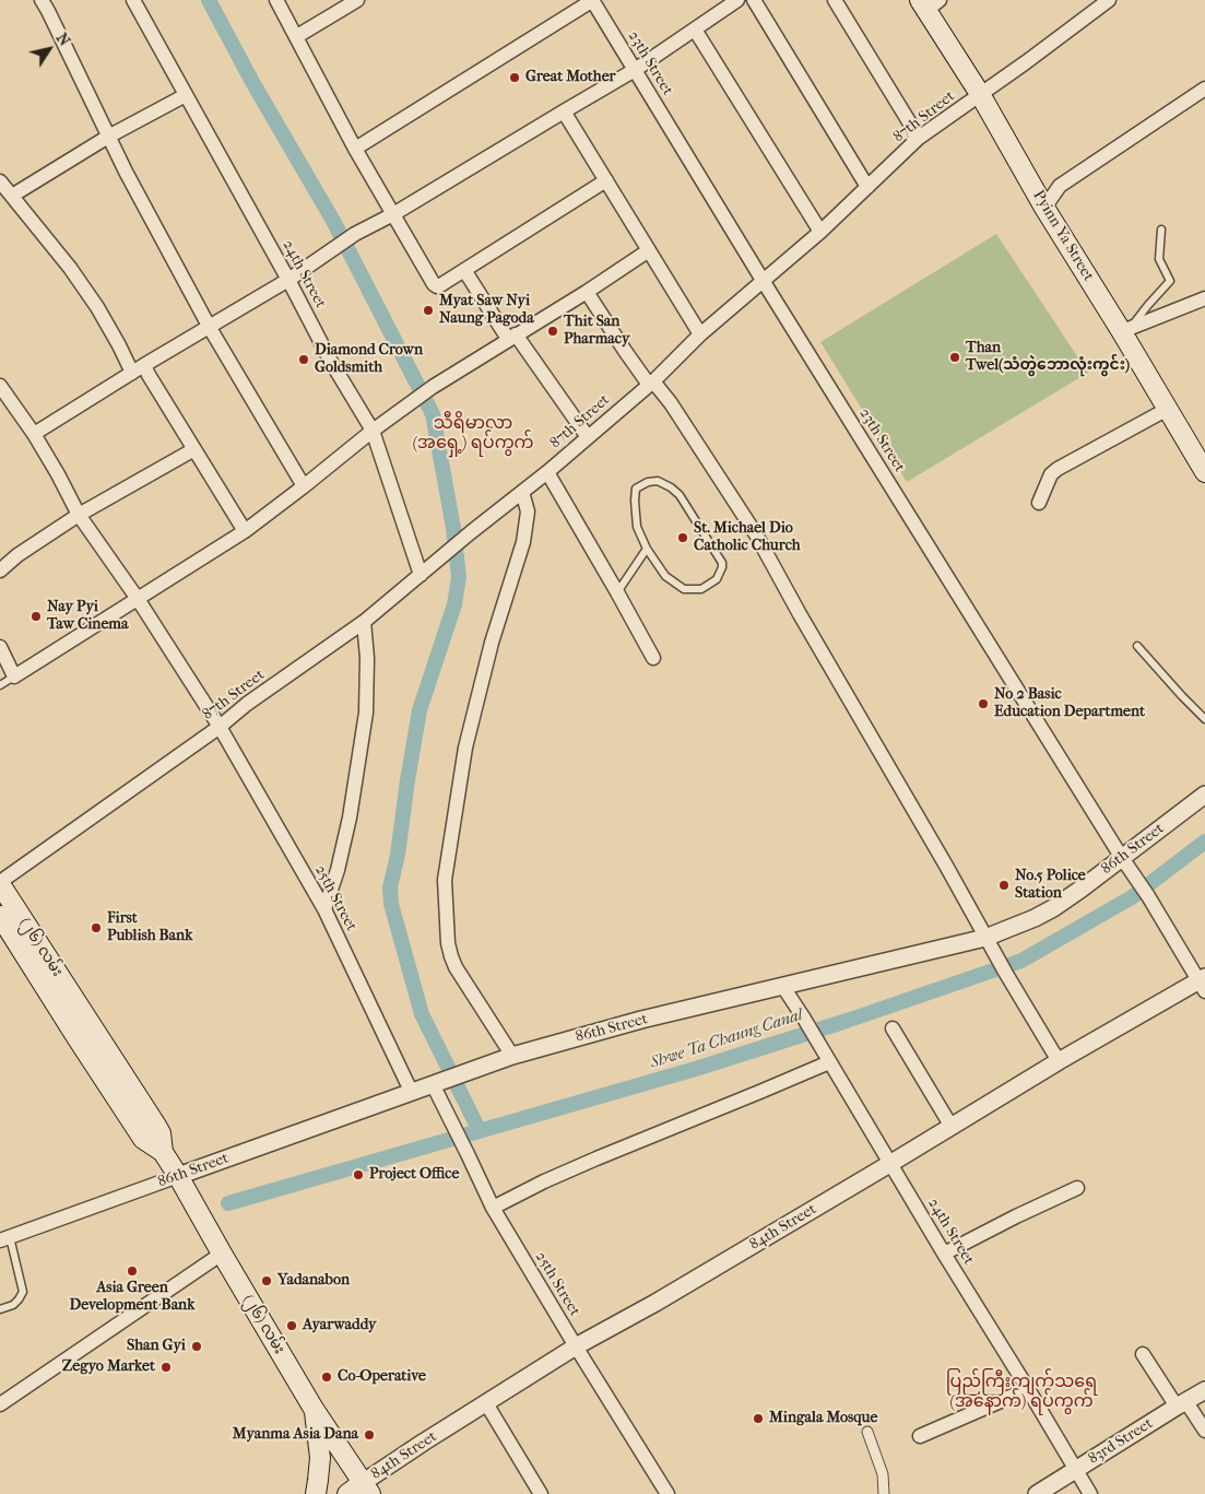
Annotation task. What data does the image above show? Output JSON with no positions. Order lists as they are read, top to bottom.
{
  "streets": {
    "main road": ["Pyinn Ya Street", "(၂၆) လမ်း", "84th Street"],
    "street": [
      "23th Street",
      "87th Street",
      "24th Street",
      "86th Street",
      "25th Street",
      "83rd Street"
    ]
  },
  "crossings": [
    ["23th Street", "87th Street"],
    ["23th Street", "86th Street"],
    ["23th Street", "84th Street"],
    ["87th Street", "Pyinn Ya Street"],
    ["87th Street", "24th Street"],
    ["87th Street", "25th Street"],
    ["87th Street", "(၂၆) လမ်း"],
    ["24th Street", "86th Street"],
    ["24th Street", "84th Street"],
    ["24th Street", "83rd Street"],
    ["86th Street", "25th Street"],
    ["86th Street", "(၂၆) လမ်း"],
    ["25th Street", "84th Street"],
    ["(၂၆) လမ်း", "84th Street"]
  ],
  "districts": ["သီရိမာလာ (အရှေ့) ရပ်ကွက်", "ပြည်ကြီးကျက်သရေ (အနောက်) ရပ်ကွက်"],
  "water": ["Shwe Ta Chaung Canal"],
  "places": [
    "Great Mother",
    "Myat Saw Nyi Naung Pagoda",
    "Thit San Pharmacy",
    "Than Twel(သံတွဲဘောလုံးကွင်း)",
    "Diamond Crown Goldsmith",
    "St. Michael Dio Catholic Church",
    "Nay Pyi Taw Cinema",
    "No 2 Basic Education Department",
    "No.5 Police Station",
    "First Publish Bank",
    "Project Office",
    "Asia Green Development Bank",
    "Yadanabon",
    "Ayarwaddy",
    "Shan Gyi",
    "Zegyo Market",
    "Co-Operative",
    "Mingala Mosque",
    "Myanma Asia Dana"
  ],
  "north": "top right"
}
